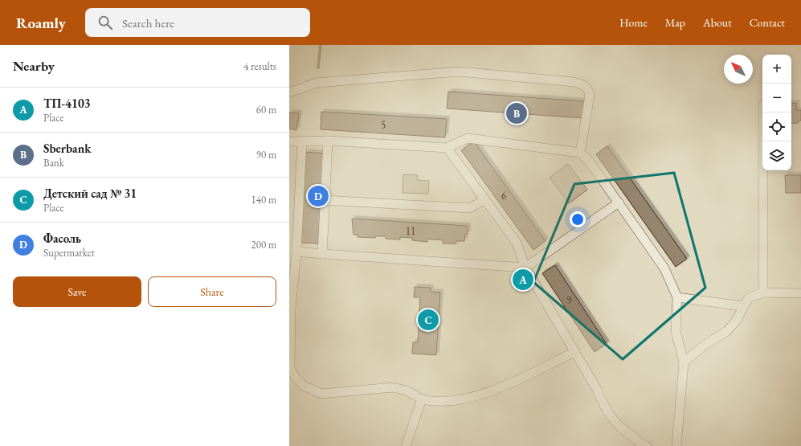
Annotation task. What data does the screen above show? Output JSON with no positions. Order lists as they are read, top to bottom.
{
  "house_numbers": [
    "5",
    "6",
    "11",
    "9"
  ],
  "north": "top left",
  "page": {
    "header": "Roamly",
    "search": "Search here",
    "nav": [
      "Home",
      "Map",
      "About",
      "Contact"
    ],
    "heading": ["Nearby", "4 results"],
    "map_buttons": ["+", "−"],
    "list": [
      {
        "mark": "A",
        "name": "ТП-4103",
        "note": "Place",
        "value": "60 m"
      },
      {
        "mark": "B",
        "name": "Sberbank",
        "note": "Bank",
        "value": "90 m"
      },
      {
        "mark": "C",
        "name": "Детский сад № 31",
        "note": "Place",
        "value": "140 m"
      },
      {
        "mark": "D",
        "name": "Фасоль",
        "note": "Supermarket",
        "value": "200 m"
      }
    ],
    "pins": [
      "B",
      "D",
      "A",
      "C"
    ],
    "buttons": ["Save", "Share"]
  }
}
